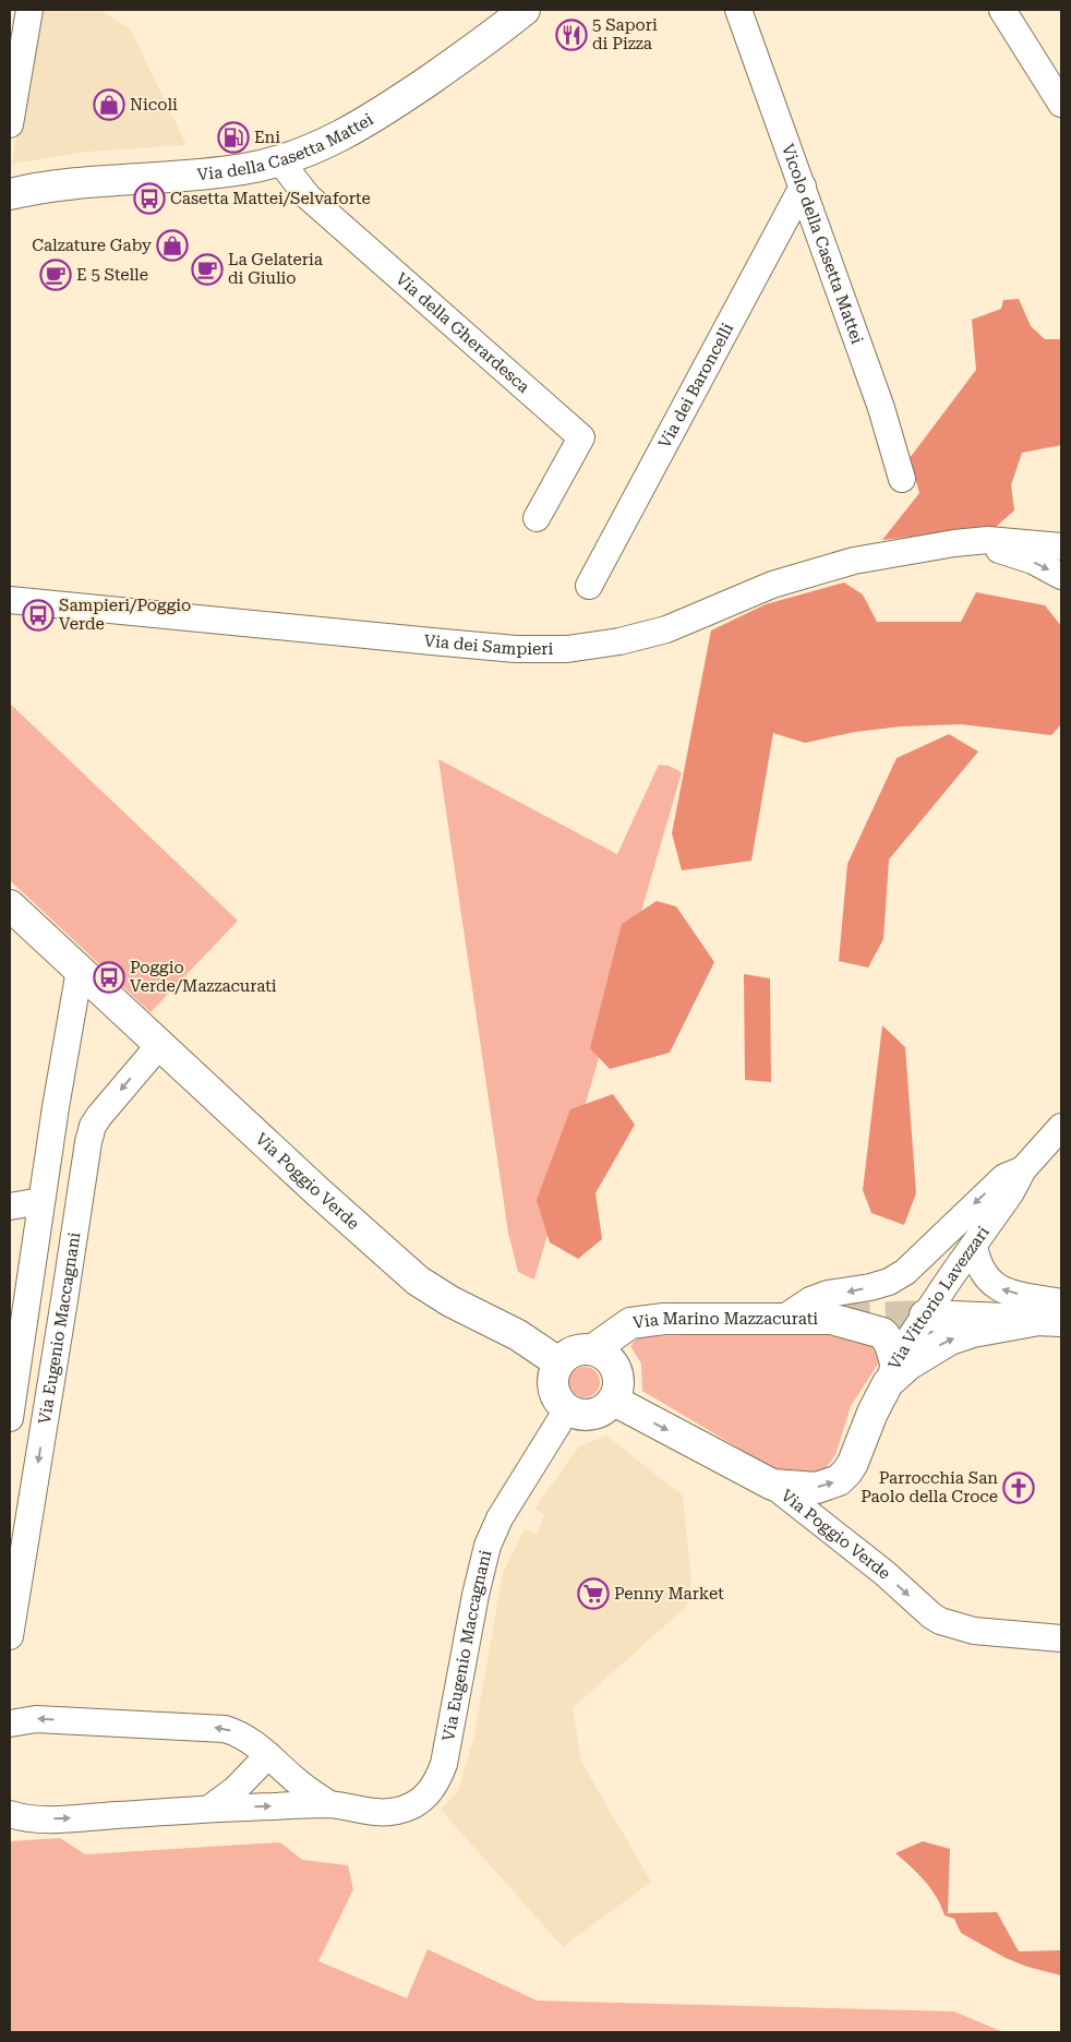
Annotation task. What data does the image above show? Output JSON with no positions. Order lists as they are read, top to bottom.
{
  "streets": {
    "street": [
      "Via della Casetta Mattei",
      "Vicolo della Casetta Mattei",
      "Via della Gherardesca",
      "Via dei Baroncelli",
      "Via dei Sampieri",
      "Via Poggio Verde",
      "Via Vittorio Lavezzari",
      "Via Marino Mazzacurati",
      "Via Eugenio Maccagnani"
    ]
  },
  "crossings": [
    ["Via della Casetta Mattei", "Via della Gherardesca"],
    ["Vicolo della Casetta Mattei", "Via dei Baroncelli"],
    ["Via Poggio Verde", "Via Vittorio Lavezzari"],
    ["Via Poggio Verde", "Via Marino Mazzacurati"],
    ["Via Poggio Verde", "Via Eugenio Maccagnani"],
    ["Via Vittorio Lavezzari", "Via Marino Mazzacurati"],
    ["Via Marino Mazzacurati", "Via Eugenio Maccagnani"]
  ],
  "one_way": ["Via Poggio Verde"],
  "places": {
    "restaurant": ["5 Sapori di Pizza"],
    "shop": ["Nicoli", "Calzature Gaby"],
    "fuel station": ["Eni"],
    "bus stop": ["Casetta Mattei/Selvaforte", "Sampieri/Poggio Verde", "Poggio Verde/Mazzacurati"],
    "cafe": ["La Gelateria di Giulio", "E 5 Stelle"],
    "church": ["Parrocchia San Paolo della Croce"],
    "supermarket": ["Penny Market"]
  }
}
